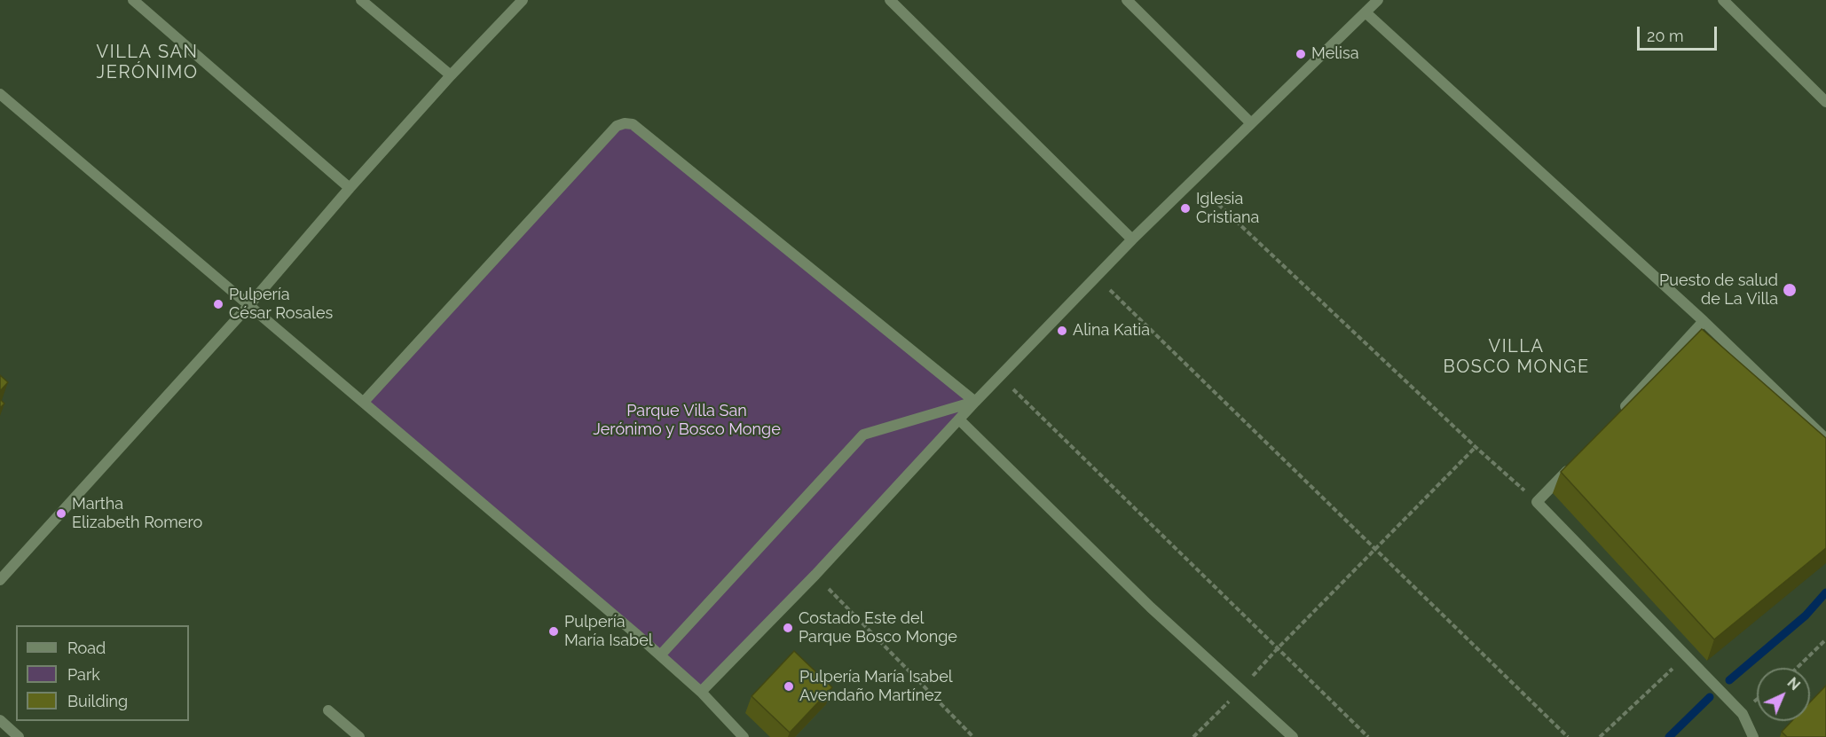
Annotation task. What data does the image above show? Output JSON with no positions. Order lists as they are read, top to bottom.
{
  "districts": ["VILLA SAN JERÓNIMO", "VILLA BOSCO MONGE"],
  "parks": ["Parque Villa San Jerónimo y Bosco Monge"],
  "places": [
    "Melisa",
    "Iglesia Cristiana",
    "Puesto de salud de La Villa",
    "Pulpería César Rosales",
    "Alina Katia",
    "Martha Elizabeth Romero",
    "Costado Este del Parque Bosco Monge",
    "Pulpería María Isabel",
    "Pulpería María Isabel Avendaño Martínez"
  ],
  "legend": ["Road", "Park", "Building"],
  "scale_bar": "20 m",
  "north": "top right"
}
